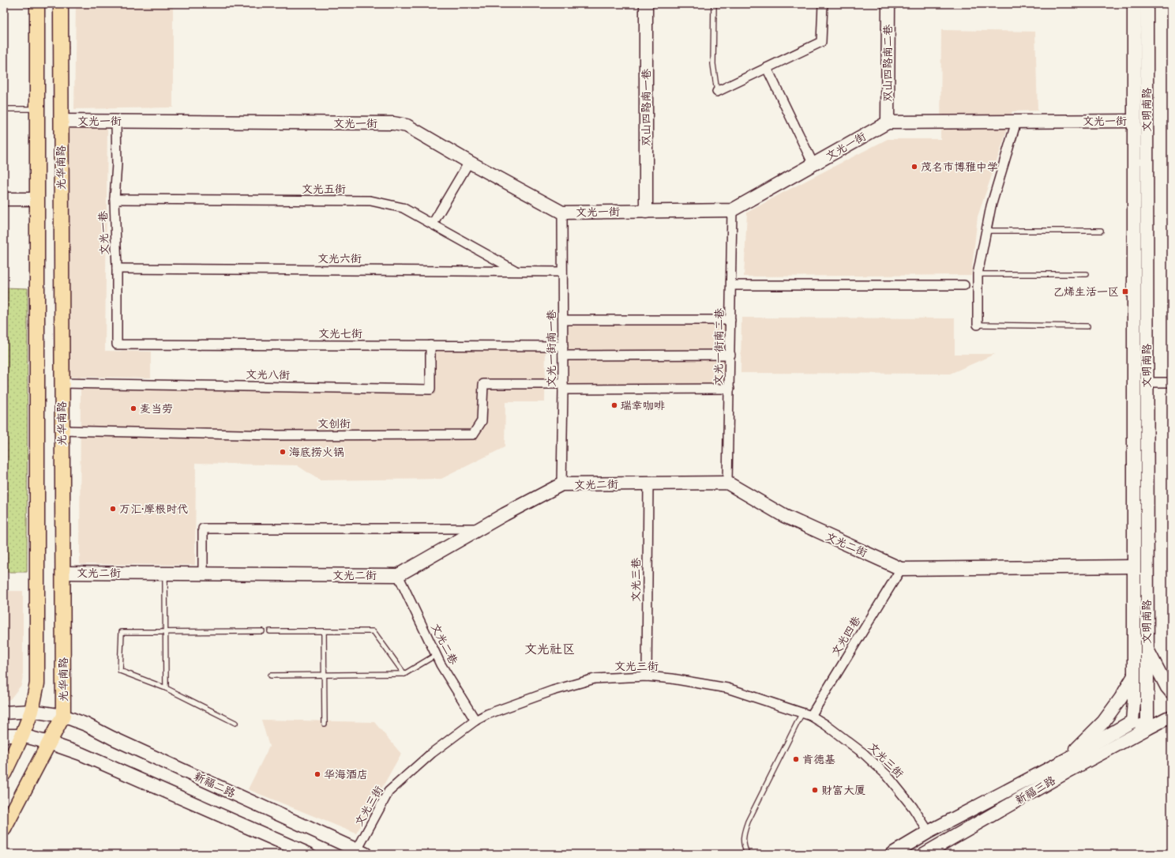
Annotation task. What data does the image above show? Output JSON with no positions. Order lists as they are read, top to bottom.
{
  "streets": {
    "main road": [
      "双山四路南二巷",
      "双山四路南一巷",
      "文明南路",
      "文光一街",
      "光华南路",
      "文光二街",
      "新福二路",
      "新福三路"
    ],
    "street": [
      "文光五街",
      "文光一巷",
      "文光六街",
      "文光七街",
      "文光一街南二巷",
      "文光一街南一巷",
      "文光八街",
      "文创街",
      "文光三巷",
      "文光四巷",
      "文光二巷",
      "文光三街"
    ]
  },
  "crossings": [
    ["双山四路南二巷", "文光一街"],
    ["双山四路南一巷", "文光一街"],
    ["文明南路", "文光一街"],
    ["文明南路", "文光二街"],
    ["文明南路", "新福三路"],
    ["文光一街", "光华南路"],
    ["文光一街", "文光一巷"],
    ["文光一街", "文光一街南二巷"],
    ["文光一街", "文光一街南一巷"],
    ["光华南路", "文光八街"],
    ["光华南路", "文创街"],
    ["光华南路", "文光二街"],
    ["光华南路", "新福二路"],
    ["文光五街", "文光一巷"],
    ["文光五街", "文光六街"],
    ["文光一巷", "文光六街"],
    ["文光一巷", "文光七街"],
    ["文光六街", "文光一街南一巷"],
    ["文光七街", "文光一街南一巷"],
    ["文光七街", "文光八街"],
    ["文光一街南二巷", "文光二街"],
    ["文光一街南一巷", "文创街"],
    ["文光一街南一巷", "文光二街"],
    ["文光二街", "文光三巷"],
    ["文光二街", "文光四巷"],
    ["文光二街", "文光二巷"],
    ["文光三巷", "文光三街"],
    ["文光四巷", "文光三街"],
    ["文光二巷", "文光三街"],
    ["文光三街", "新福二路"]
  ],
  "districts": ["文光社区"],
  "places": {
    "other": [
      "茂名市博雅中学",
      "瑞幸咖啡",
      "麦当劳",
      "海底捞火锅",
      "万汇·摩根时代",
      "肯德基",
      "华海酒店",
      "财富大厦"
    ],
    "transit": ["乙烯生活一区"]
  }
}
